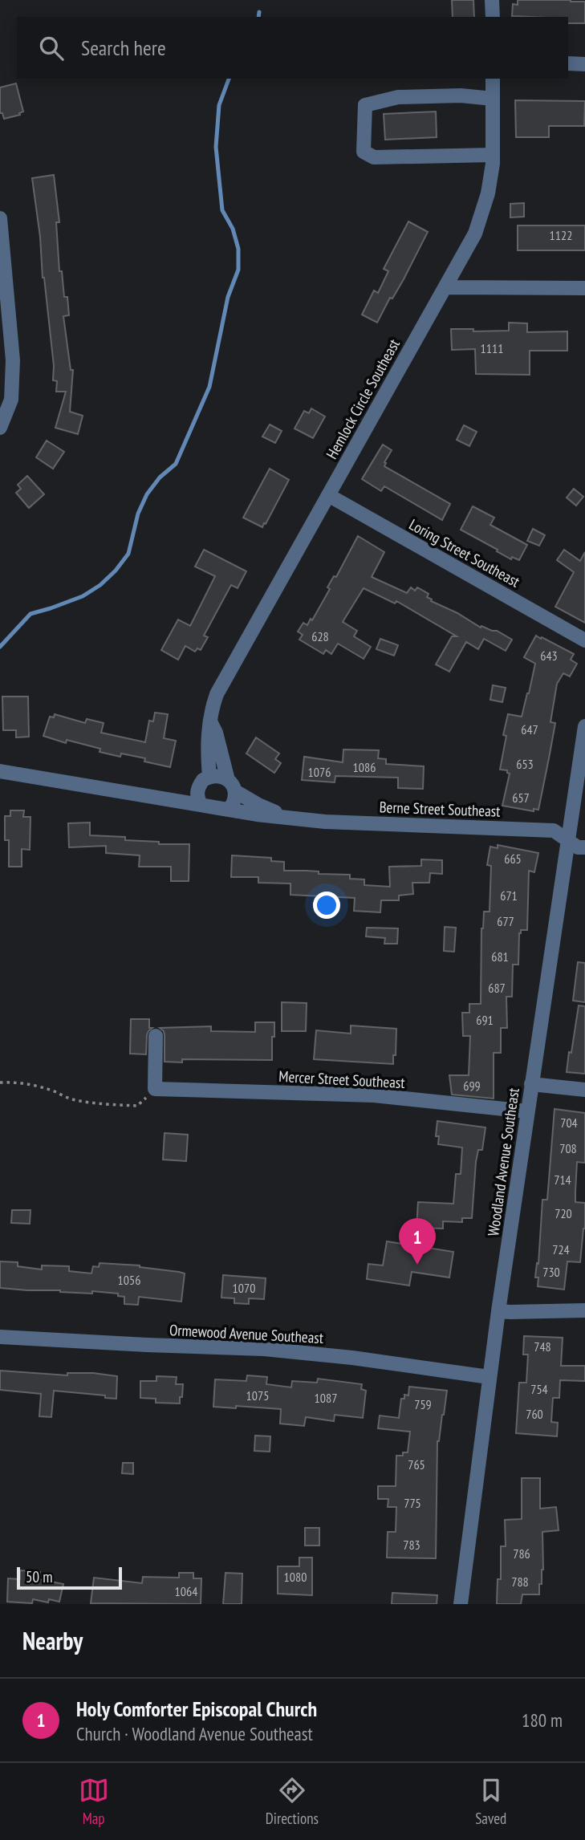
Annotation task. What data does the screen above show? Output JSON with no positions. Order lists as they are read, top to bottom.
{
  "streets": {
    "street": [
      "Hemlock Circle Southeast",
      "Loring Street Southeast",
      "Berne Street Southeast",
      "Mercer Street Southeast",
      "Woodland Avenue Southeast",
      "Ormewood Avenue Southeast"
    ]
  },
  "crossings": [
    ["Hemlock Circle Southeast", "Loring Street Southeast"],
    ["Hemlock Circle Southeast", "Berne Street Southeast"],
    ["Berne Street Southeast", "Woodland Avenue Southeast"],
    ["Mercer Street Southeast", "Woodland Avenue Southeast"],
    ["Woodland Avenue Southeast", "Ormewood Avenue Southeast"]
  ],
  "house_numbers": [
    "1122",
    "1111",
    "628",
    "643",
    "647",
    "653",
    "1086",
    "1076",
    "657",
    "665",
    "671",
    "677",
    "681",
    "687",
    "691",
    "699",
    "704",
    "708",
    "714",
    "720",
    "724",
    "730",
    "1056",
    "1070",
    "748",
    "754",
    "1075",
    "1087",
    "759",
    "760",
    "765",
    "775",
    "783",
    "786",
    "1080",
    "788",
    "1064"
  ],
  "scale_bar": "50 m",
  "page": {
    "search": "Search here",
    "pins": "1",
    "scale": "50 m",
    "heading": "Nearby",
    "list": [
      {
        "mark": "1",
        "name": "Holy Comforter Episcopal Church",
        "note": "Church · Woodland Avenue Southeast",
        "value": "180 m"
      }
    ],
    "nav": ["Map", "Directions", "Saved"]
  }
}
